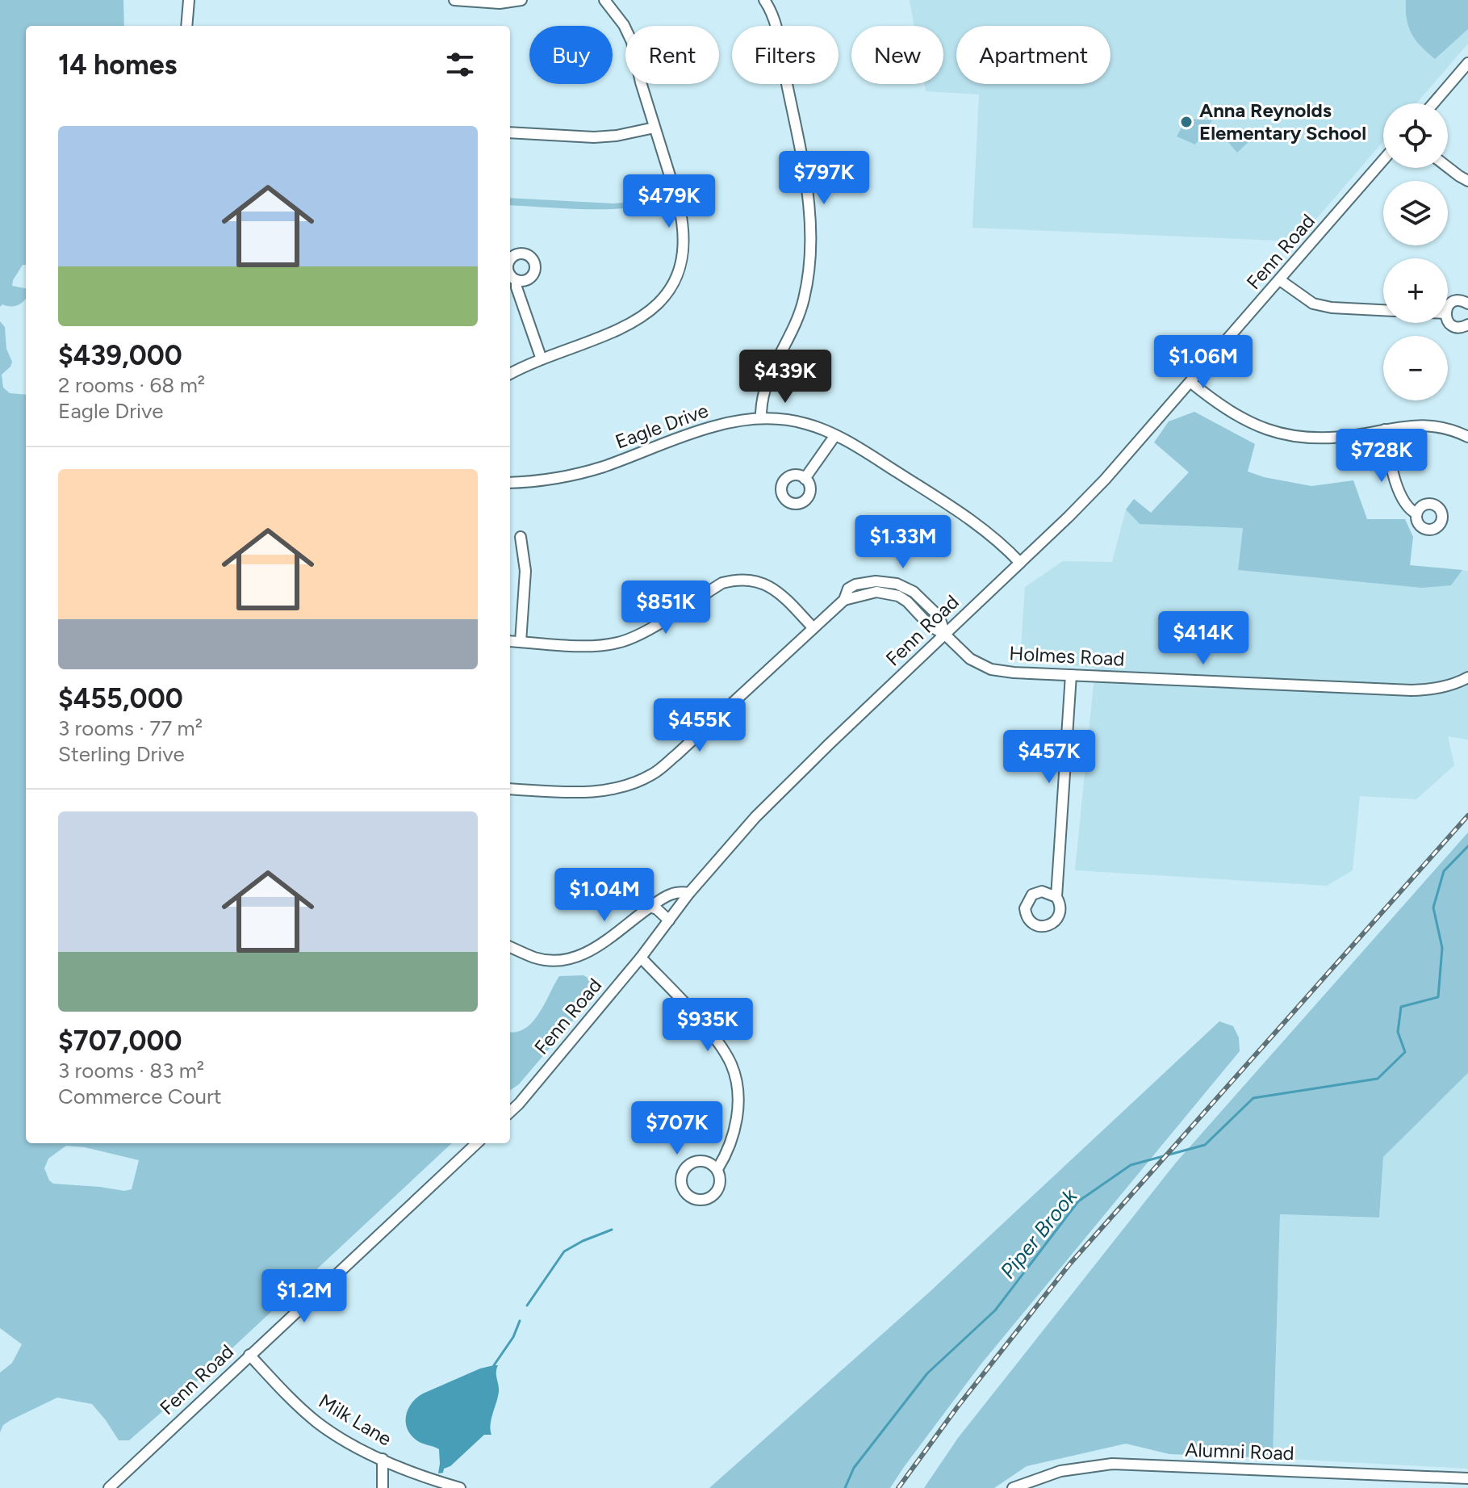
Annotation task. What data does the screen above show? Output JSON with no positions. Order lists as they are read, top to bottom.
{
  "streets": {
    "street": [
      "Fenn Road",
      "Eagle Drive",
      "Holmes Road",
      "Milk Lane",
      "Alumni Road"
    ]
  },
  "crossings": [
    ["Fenn Road", "Eagle Drive"],
    ["Fenn Road", "Holmes Road"],
    ["Fenn Road", "Milk Lane"]
  ],
  "water": ["Piper Brook"],
  "places": ["Anna Reynolds Elementary School"],
  "page": {
    "chip": [
      "Buy",
      "Rent",
      "Filters",
      "New",
      "Apartment"
    ],
    "heading": "14 homes",
    "map_buttons": ["+", "−"],
    "list": [
      {
        "name": "$439,000",
        "note": "2 rooms · 68 m² · Eagle Drive"
      },
      {
        "name": "$455,000",
        "note": "3 rooms · 77 m² · Sterling Drive"
      },
      {
        "name": "$707,000",
        "note": "3 rooms · 83 m² · Commerce Court"
      }
    ],
    "price": [
      "$797K",
      "$479K",
      "$1.06M",
      "$439K",
      "$728K",
      "$1.33M",
      "$851K",
      "$414K",
      "$455K",
      "$457K",
      "$1.04M",
      "$935K",
      "$707K",
      "$1.2M"
    ]
  }
}
